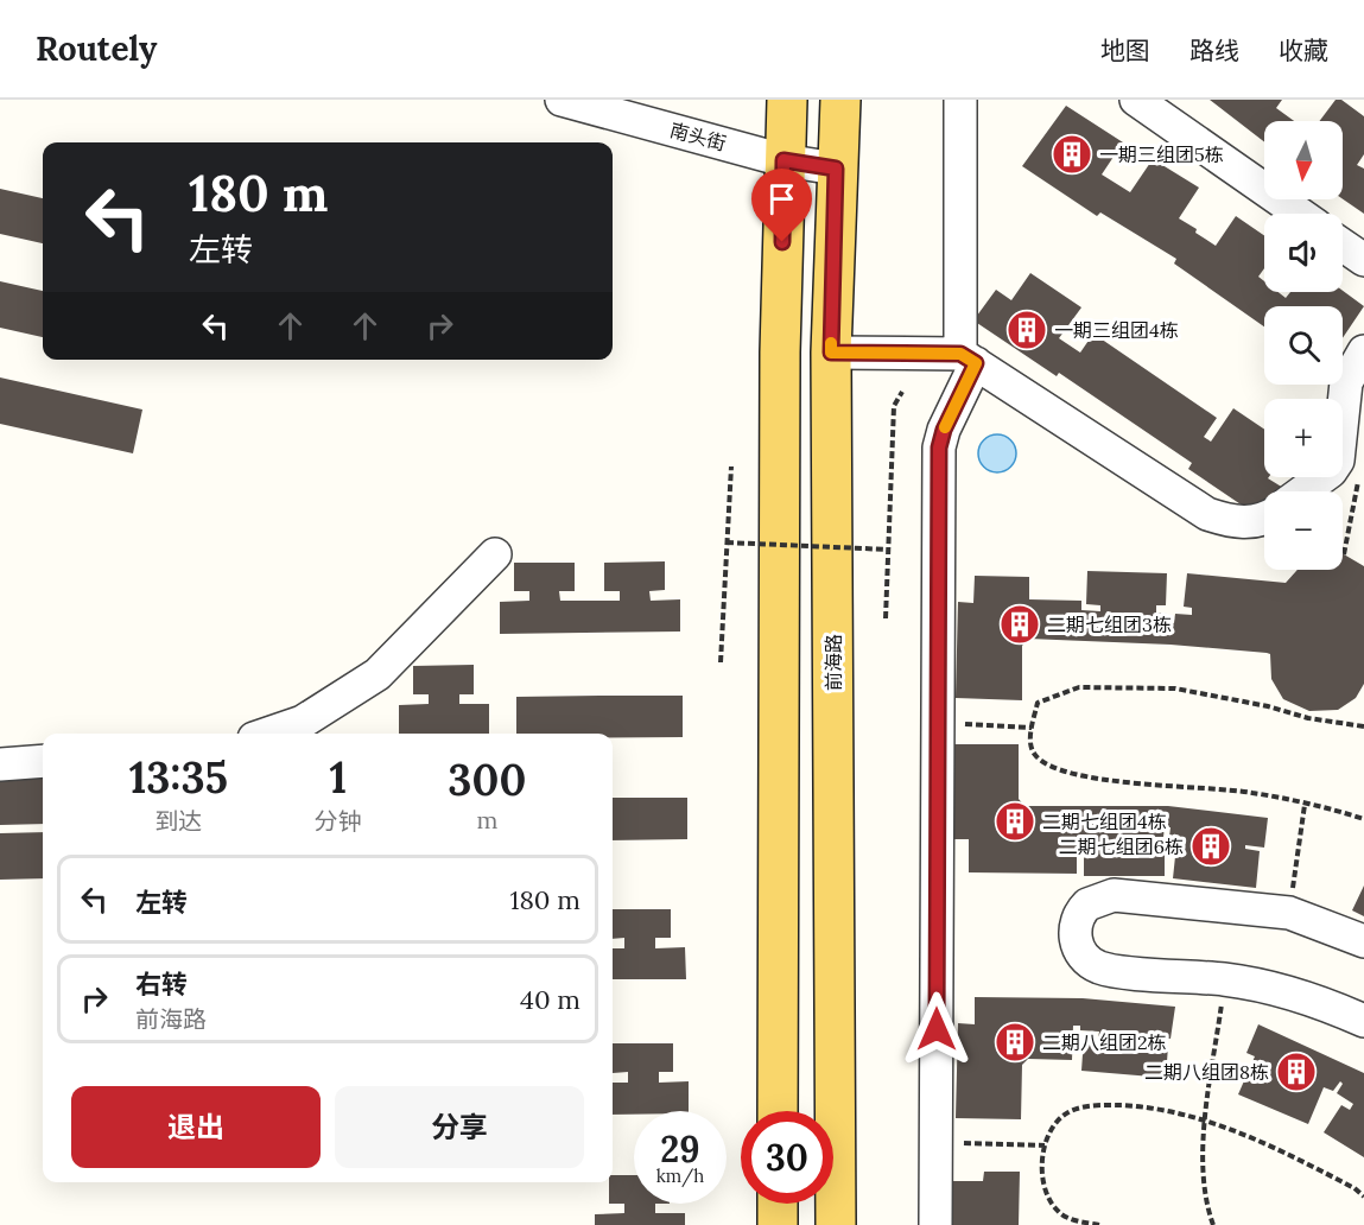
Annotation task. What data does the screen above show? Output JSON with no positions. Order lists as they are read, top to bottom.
{
  "streets": {
    "main road": ["前海路"],
    "street": ["南头街"]
  },
  "crossings": [
    ["南头街", "前海路"]
  ],
  "places": {
    "building": [
      "一期三组团5栋",
      "一期三组团4栋",
      "二期七组团3栋",
      "二期七组团4栋",
      "二期七组团6栋",
      "二期八组团2栋",
      "二期八组团8栋"
    ]
  },
  "north": "bottom",
  "page": {
    "header": "Routely",
    "nav": ["地图", "路线", "收藏"],
    "map_buttons": ["+", "−"],
    "turn": ["180 m", "左转"],
    "eta": [
      "13:35",
      "到达",
      "1",
      "分钟",
      "300",
      "m"
    ],
    "list": [
      {
        "name": "左转",
        "value": "180 m"
      },
      {
        "name": "右转",
        "note": "前海路",
        "value": "40 m"
      }
    ],
    "buttons": ["退出", "分享"],
    "speed": "29 km/h",
    "limit": "30"
  }
}
